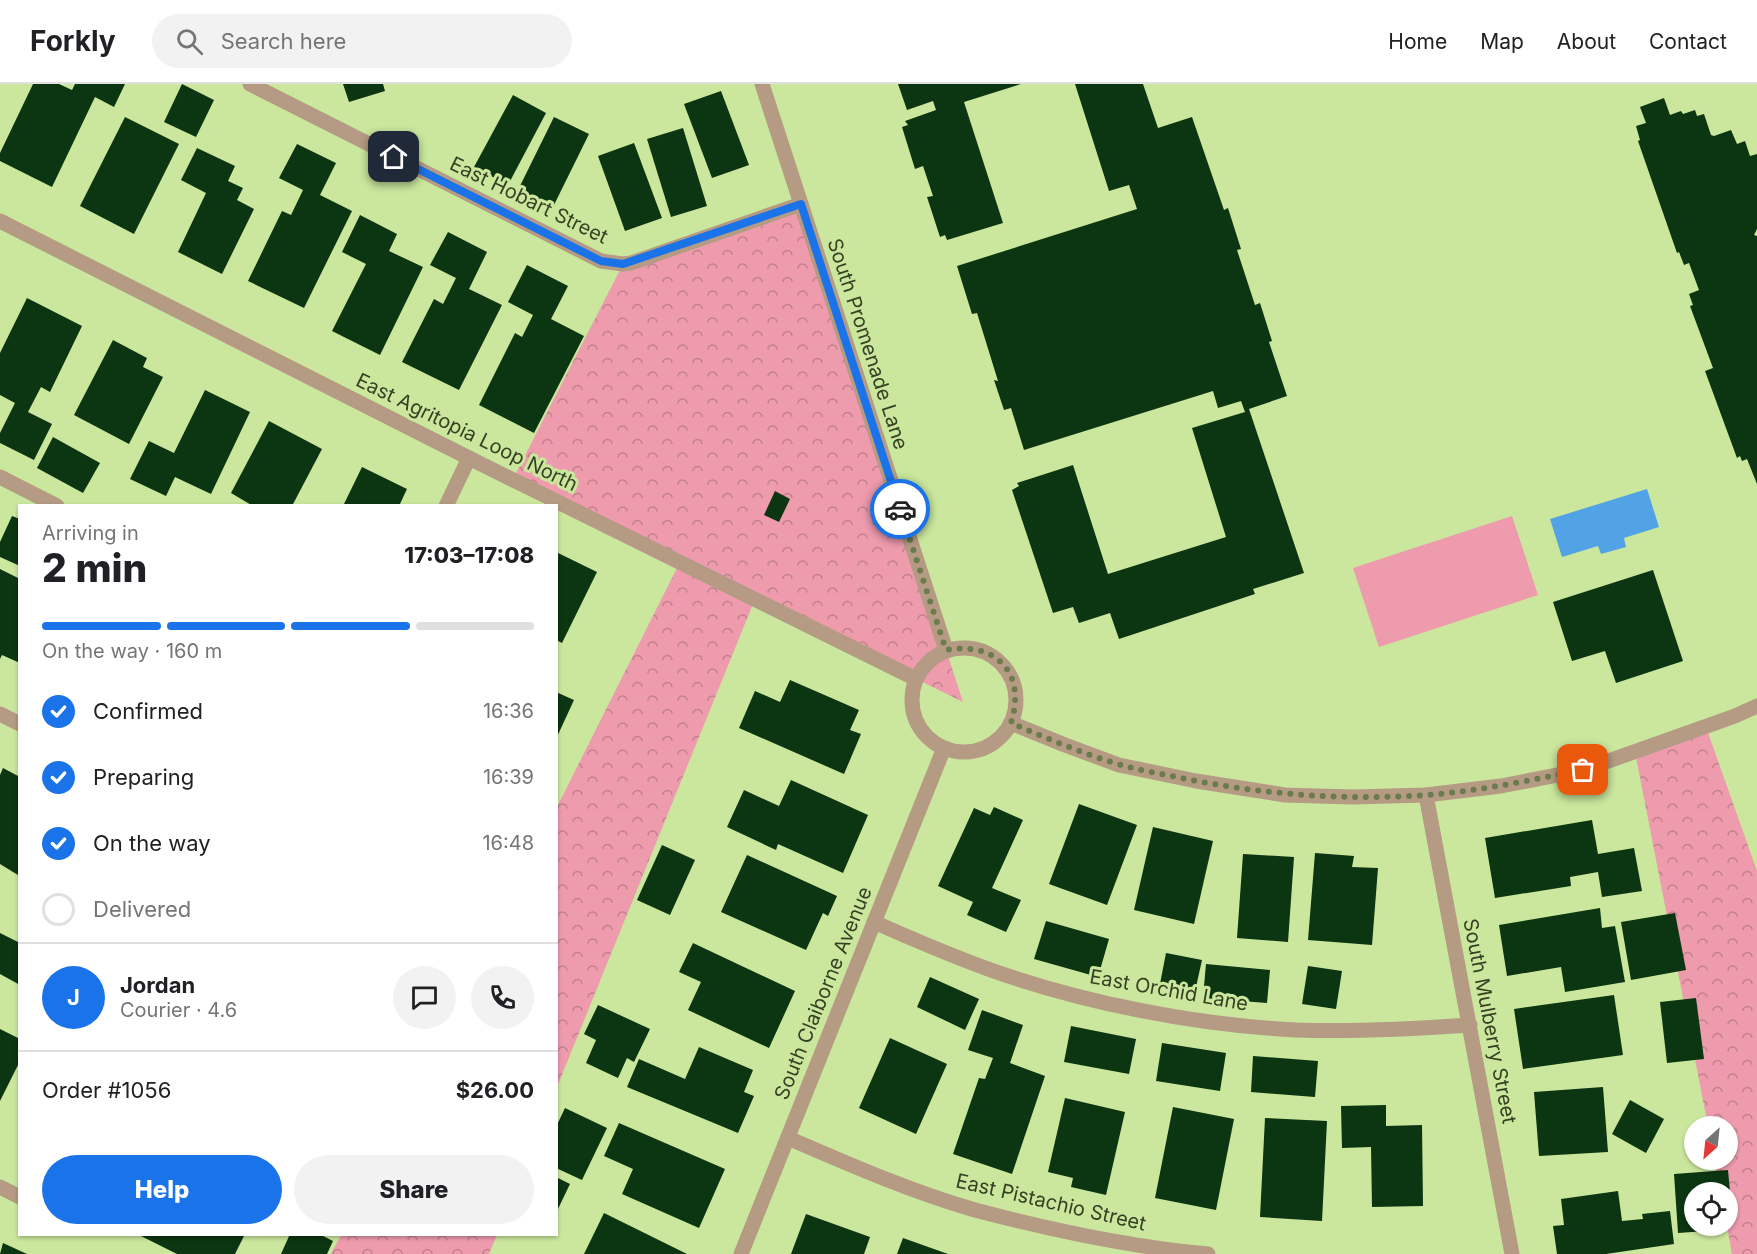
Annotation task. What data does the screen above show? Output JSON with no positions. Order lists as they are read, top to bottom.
{
  "streets": {
    "street": [
      "East Hobart Street",
      "South Promenade Lane",
      "East Agritopia Loop North",
      "East Orchid Lane",
      "South Claiborne Avenue",
      "South Mulberry Street",
      "East Pistachio Street"
    ]
  },
  "crossings": [
    ["East Hobart Street", "South Promenade Lane"],
    ["South Promenade Lane", "East Agritopia Loop North"],
    ["South Promenade Lane", "South Claiborne Avenue"],
    ["East Agritopia Loop North", "South Claiborne Avenue"],
    ["East Orchid Lane", "South Claiborne Avenue"],
    ["East Orchid Lane", "South Mulberry Street"],
    ["South Claiborne Avenue", "East Pistachio Street"]
  ],
  "north": "bottom left",
  "page": {
    "header": "Forkly",
    "search": "Search here",
    "nav": [
      "Home",
      "Map",
      "About",
      "Contact"
    ],
    "heading": ["2 min", "Arriving in", "17:03–17:08"],
    "panel": [
      "Jordan",
      "Courier · 4.6",
      "Order #1056",
      "$26.00"
    ],
    "bar": "On the way · 160 m",
    "list": [
      ["Confirmed", "16:36"],
      ["Preparing", "16:39"],
      ["On the way", "16:48"],
      "Delivered"
    ],
    "round": "J",
    "buttons": ["Help", "Share"]
  }
}
